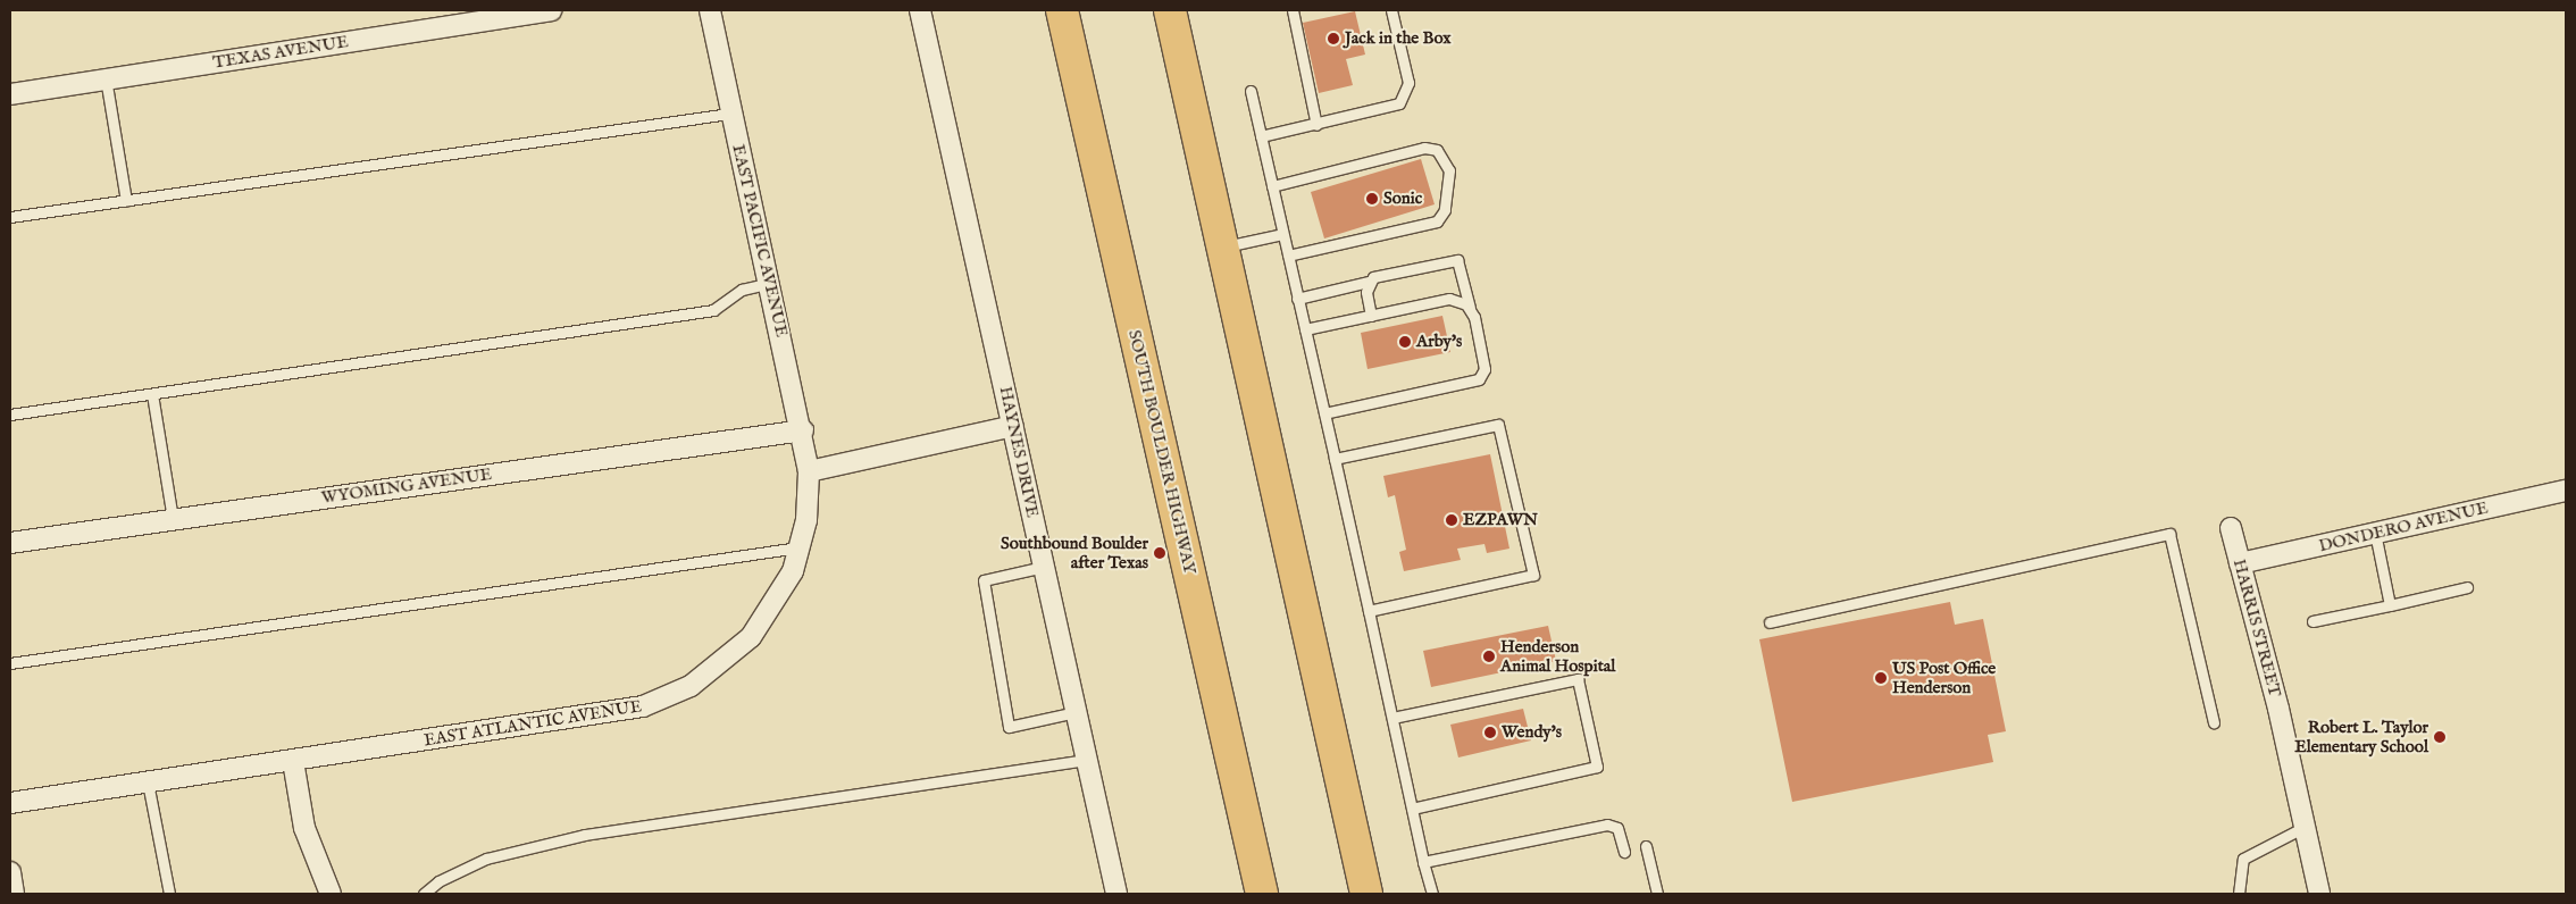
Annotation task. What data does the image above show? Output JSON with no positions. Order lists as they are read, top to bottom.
{
  "streets": {
    "main road": ["SOUTH BOULDER HIGHWAY"],
    "street": [
      "TEXAS AVENUE",
      "EAST PACIFIC AVENUE",
      "HAYNES DRIVE",
      "WYOMING AVENUE",
      "DONDERO AVENUE",
      "HARRIS STREET",
      "EAST ATLANTIC AVENUE"
    ]
  },
  "crossings": [
    ["EAST PACIFIC AVENUE", "WYOMING AVENUE"],
    ["EAST PACIFIC AVENUE", "EAST ATLANTIC AVENUE"],
    ["DONDERO AVENUE", "HARRIS STREET"]
  ],
  "places": [
    "Jack in the Box",
    "Sonic",
    "Arby's",
    "EZPAWN",
    "Southbound Boulder after Texas",
    "Henderson Animal Hospital",
    "US Post Office Henderson",
    "Wendy's",
    "Robert L. Taylor Elementary School"
  ]
}
